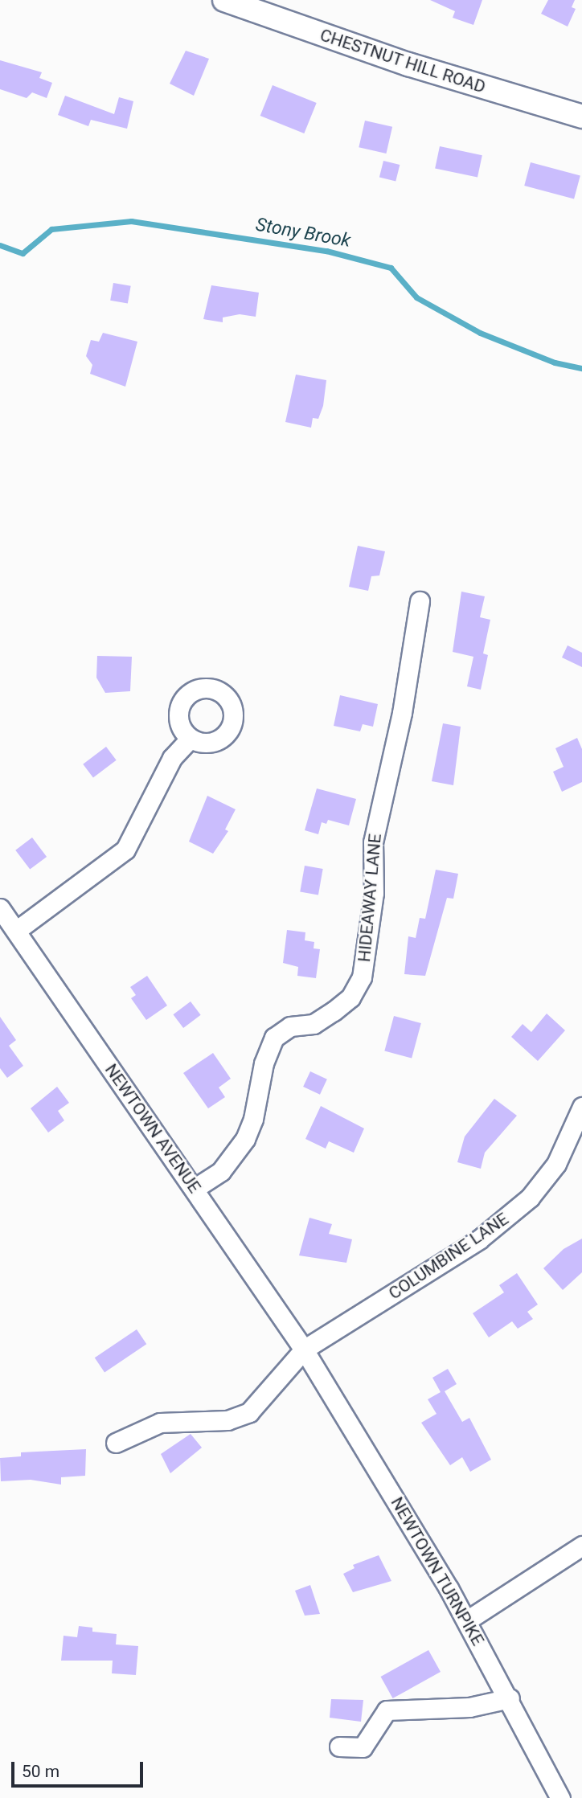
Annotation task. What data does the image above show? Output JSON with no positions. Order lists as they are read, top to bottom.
{
  "streets": {
    "main road": ["CHESTNUT HILL ROAD"],
    "street": [
      "HIDEAWAY LANE",
      "NEWTOWN AVENUE",
      "COLUMBINE LANE",
      "NEWTOWN TURNPIKE"
    ]
  },
  "crossings": [
    ["HIDEAWAY LANE", "NEWTOWN AVENUE"],
    ["NEWTOWN AVENUE", "COLUMBINE LANE"],
    ["NEWTOWN AVENUE", "NEWTOWN TURNPIKE"],
    ["COLUMBINE LANE", "NEWTOWN TURNPIKE"]
  ],
  "water": ["Stony Brook"],
  "scale_bar": "50 m"
}
